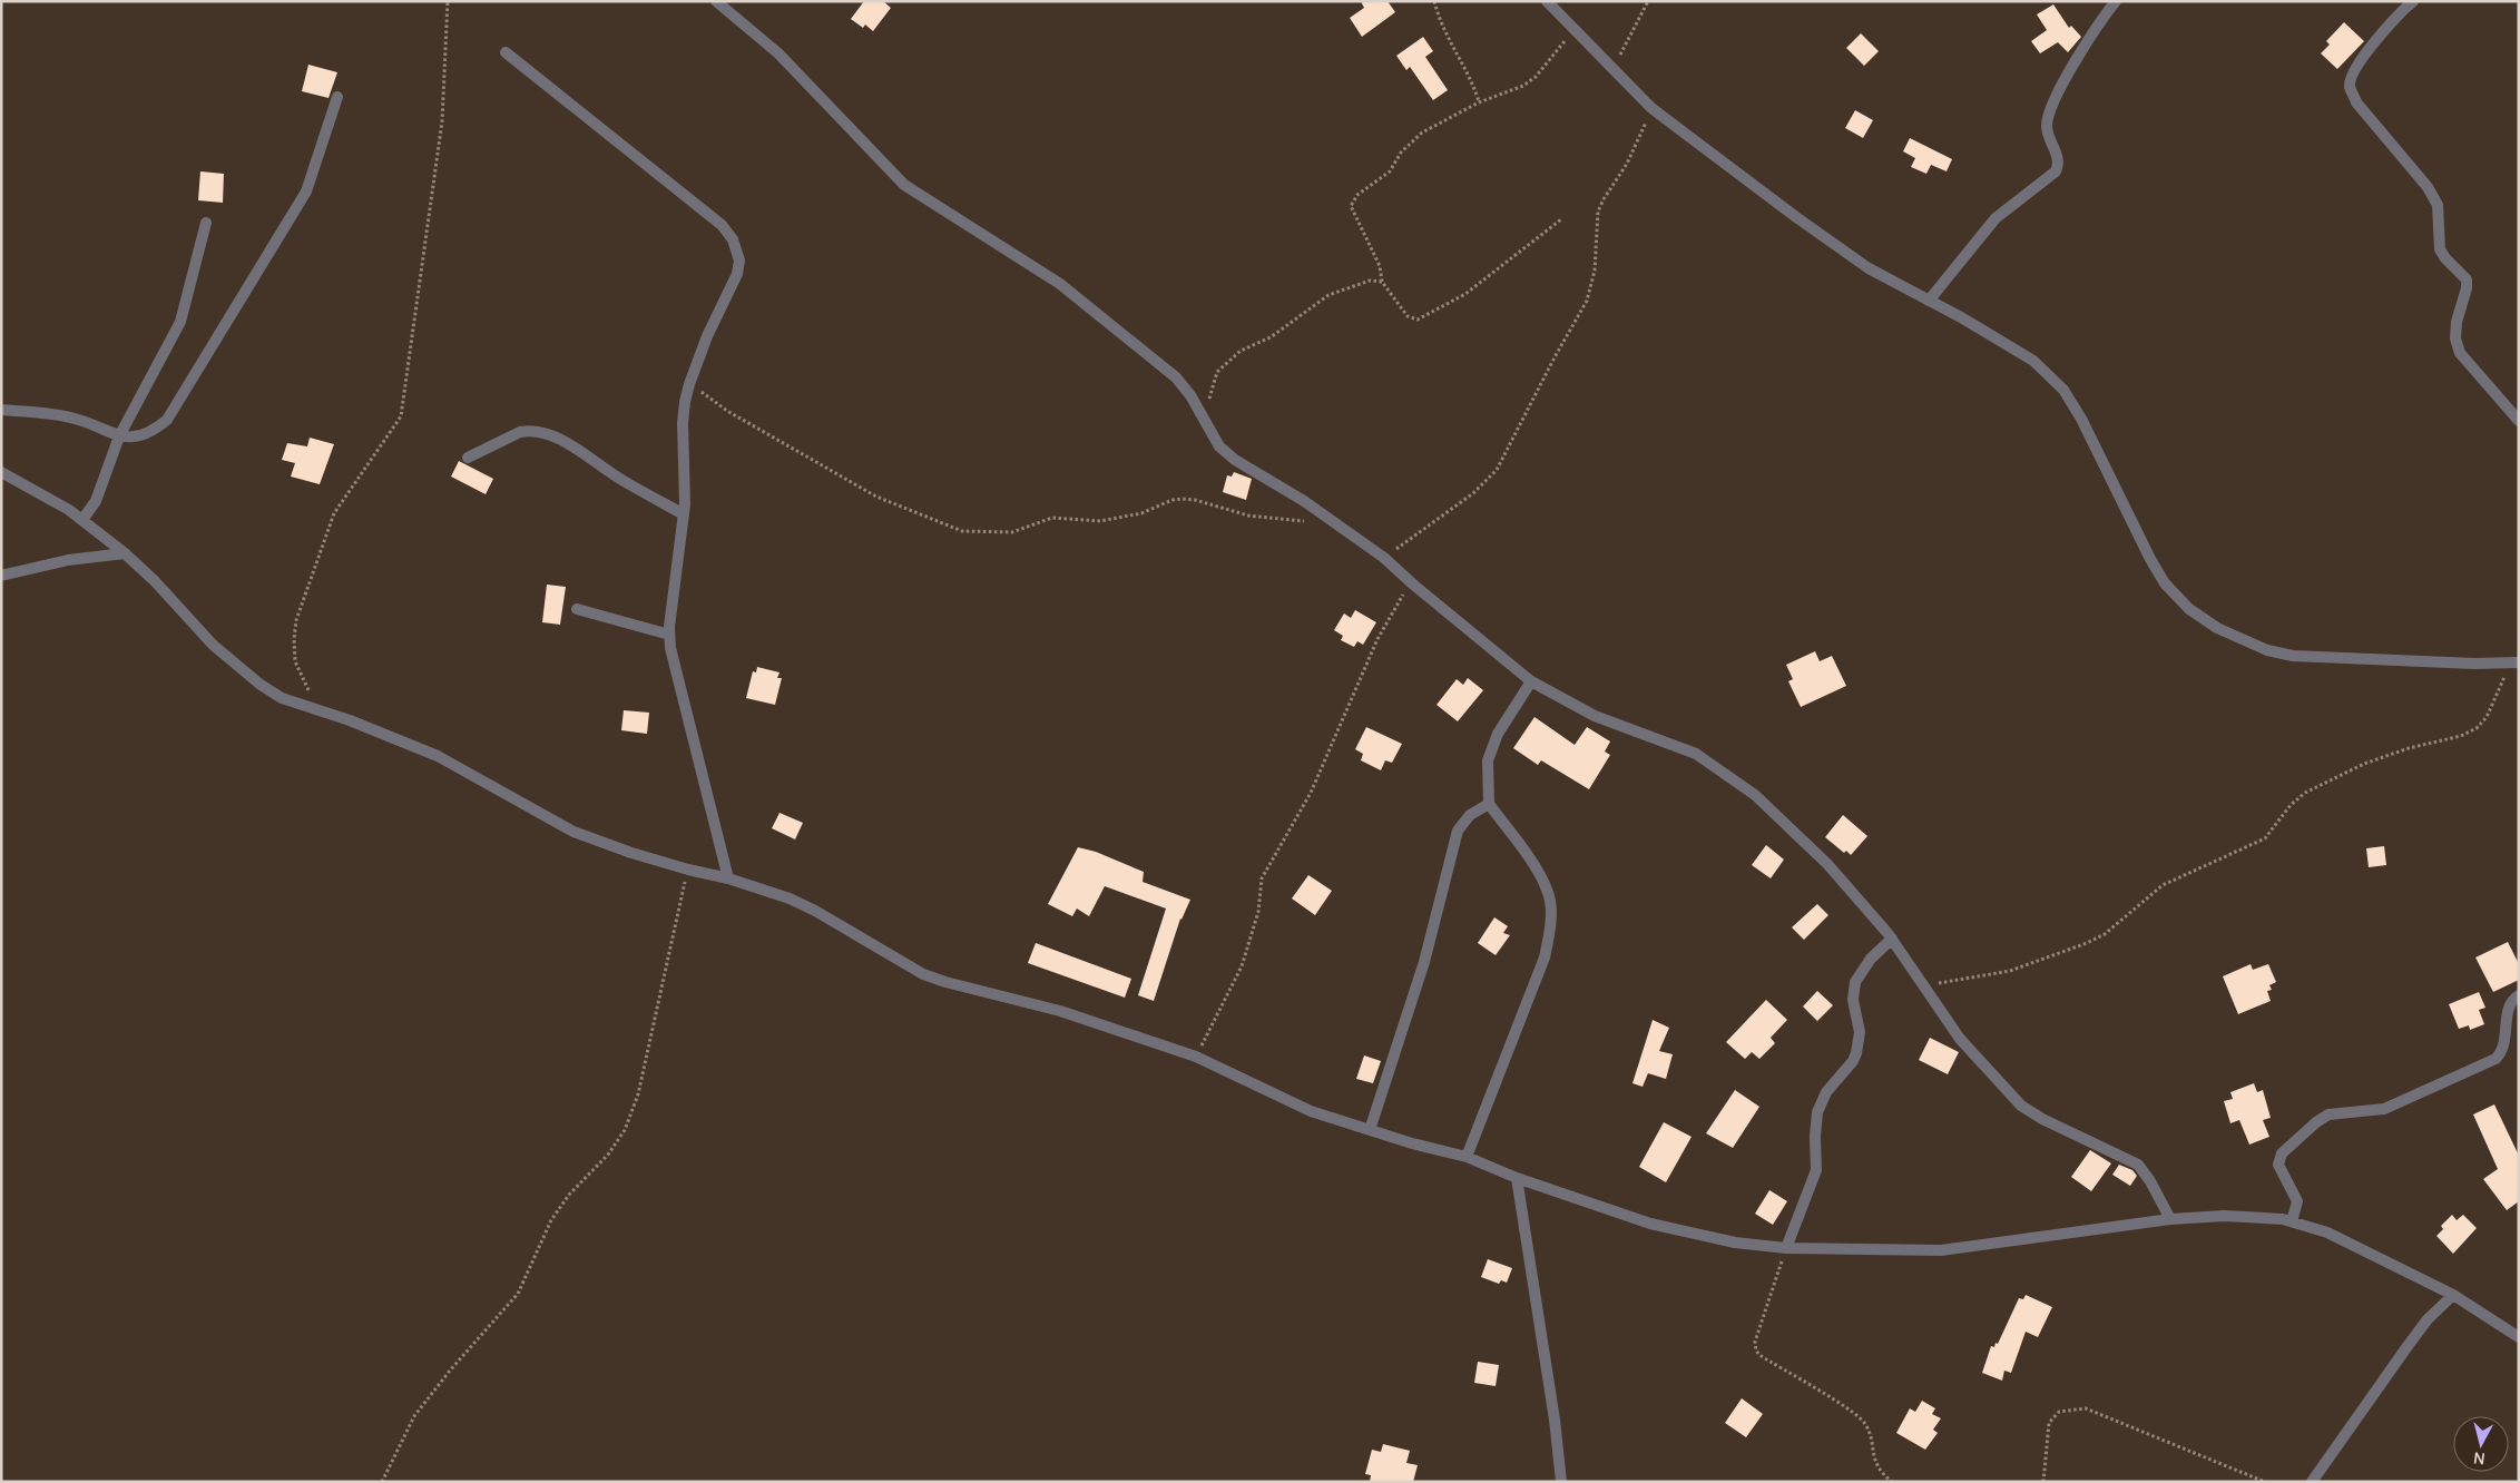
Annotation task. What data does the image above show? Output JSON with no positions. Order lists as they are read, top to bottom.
{
  "north": "bottom"
}
